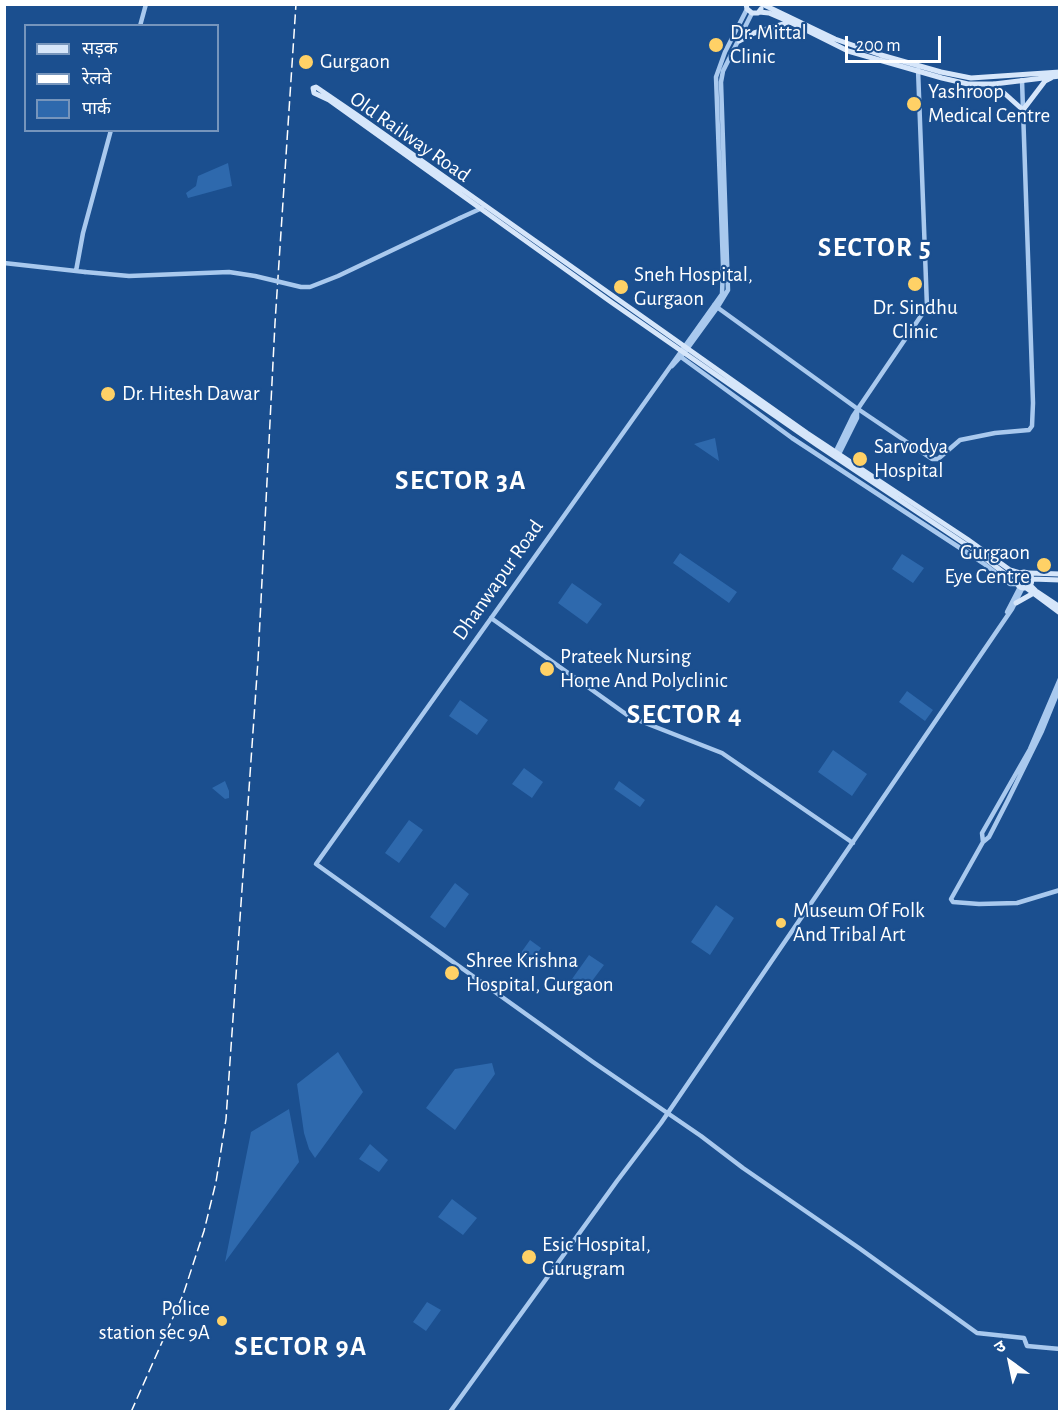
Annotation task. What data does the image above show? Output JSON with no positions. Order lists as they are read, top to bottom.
{
  "streets": {
    "main road": ["Old Railway Road"],
    "street": ["Dhanwapur Road"]
  },
  "crossings": [
    ["Old Railway Road", "Dhanwapur Road"]
  ],
  "districts": [
    "SECTOR 5",
    "SECTOR 3A",
    "SECTOR 4",
    "SECTOR 9A"
  ],
  "places": [
    "Dr. Mittal Clinic",
    "Gurgaon",
    "Yashroop Medical Centre",
    "Dr. Sindhu Clinic",
    "Sneh Hospital, Gurgaon",
    "Dr. Hitesh Dawar",
    "Sarvodya Hospital",
    "Gurgaon Eye Centre",
    "Prateek Nursing Home And Polyclinic",
    "Museum Of Folk And Tribal Art",
    "Shree Krishna Hospital, Gurgaon",
    "Esic Hospital, Gurugram",
    "Police station sec 9A"
  ],
  "legend": ["सड़क", "रेलवे", "पार्क"],
  "scale_bar": "200 m",
  "north": "top left"
}
